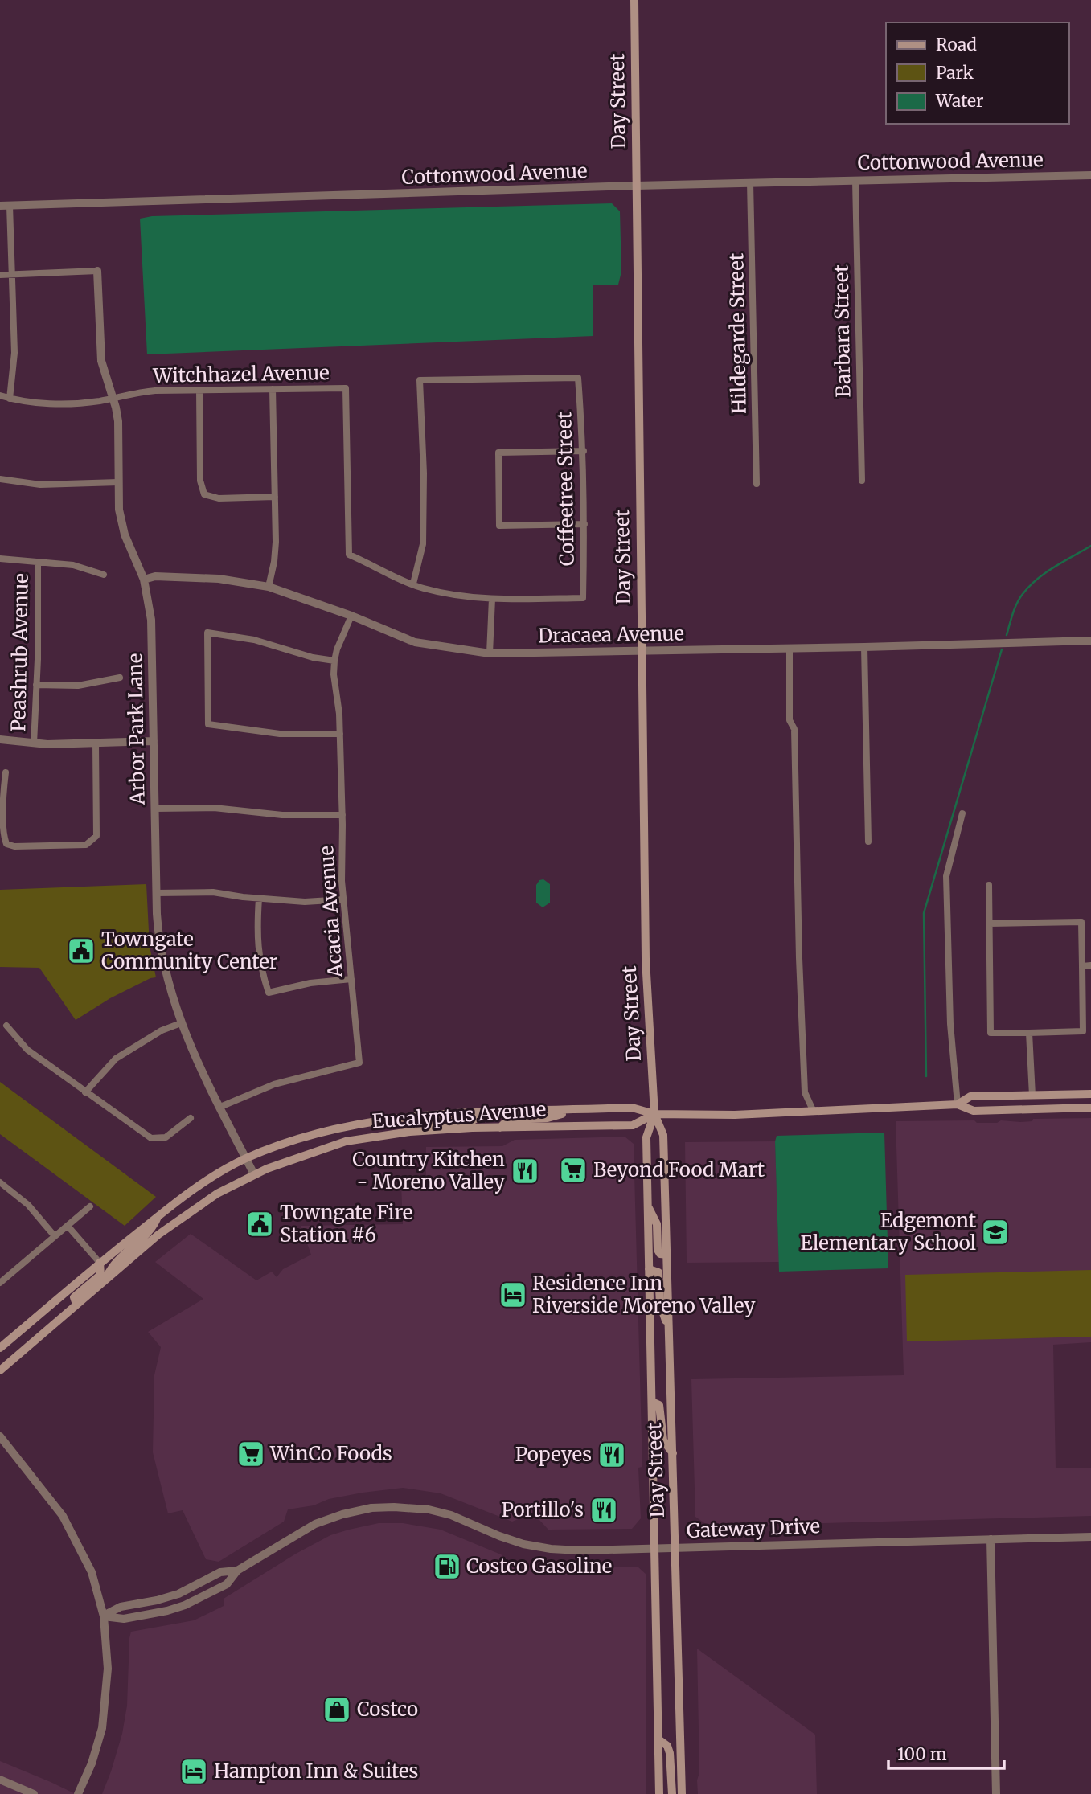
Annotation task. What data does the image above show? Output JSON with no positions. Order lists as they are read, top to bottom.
{
  "streets": {
    "main road": ["Day Street", "Eucalyptus Avenue"],
    "street": [
      "Cottonwood Avenue",
      "Barbara Street",
      "Hildegarde Street",
      "Witchhazel Avenue",
      "Coffeetree Street",
      "Dracaea Avenue",
      "Peashrub Avenue",
      "Arbor Park Lane",
      "Acacia Avenue",
      "Gateway Drive"
    ]
  },
  "crossings": [
    ["Day Street", "Cottonwood Avenue"],
    ["Day Street", "Dracaea Avenue"],
    ["Day Street", "Eucalyptus Avenue"],
    ["Day Street", "Gateway Drive"],
    ["Cottonwood Avenue", "Barbara Street"],
    ["Cottonwood Avenue", "Hildegarde Street"],
    ["Witchhazel Avenue", "Coffeetree Street"],
    ["Witchhazel Avenue", "Arbor Park Lane"],
    ["Dracaea Avenue", "Arbor Park Lane"],
    ["Dracaea Avenue", "Acacia Avenue"],
    ["Arbor Park Lane", "Acacia Avenue"],
    ["Arbor Park Lane", "Eucalyptus Avenue"]
  ],
  "places": {
    "public building": ["Towngate Community Center", "Towngate Fire Station #6"],
    "supermarket": ["Beyond Food Mart", "WinCo Foods"],
    "restaurant": ["Country Kitchen - Moreno Valley", "Popeyes", "Portillo's"],
    "school or university": ["Edgemont Elementary School"],
    "hotel": ["Residence Inn Riverside Moreno Valley", "Hampton Inn & Suites"],
    "fuel station": ["Costco Gasoline"],
    "shop": ["Costco"]
  },
  "legend": ["Road", "Park", "Water"],
  "scale_bar": "100 m"
}
